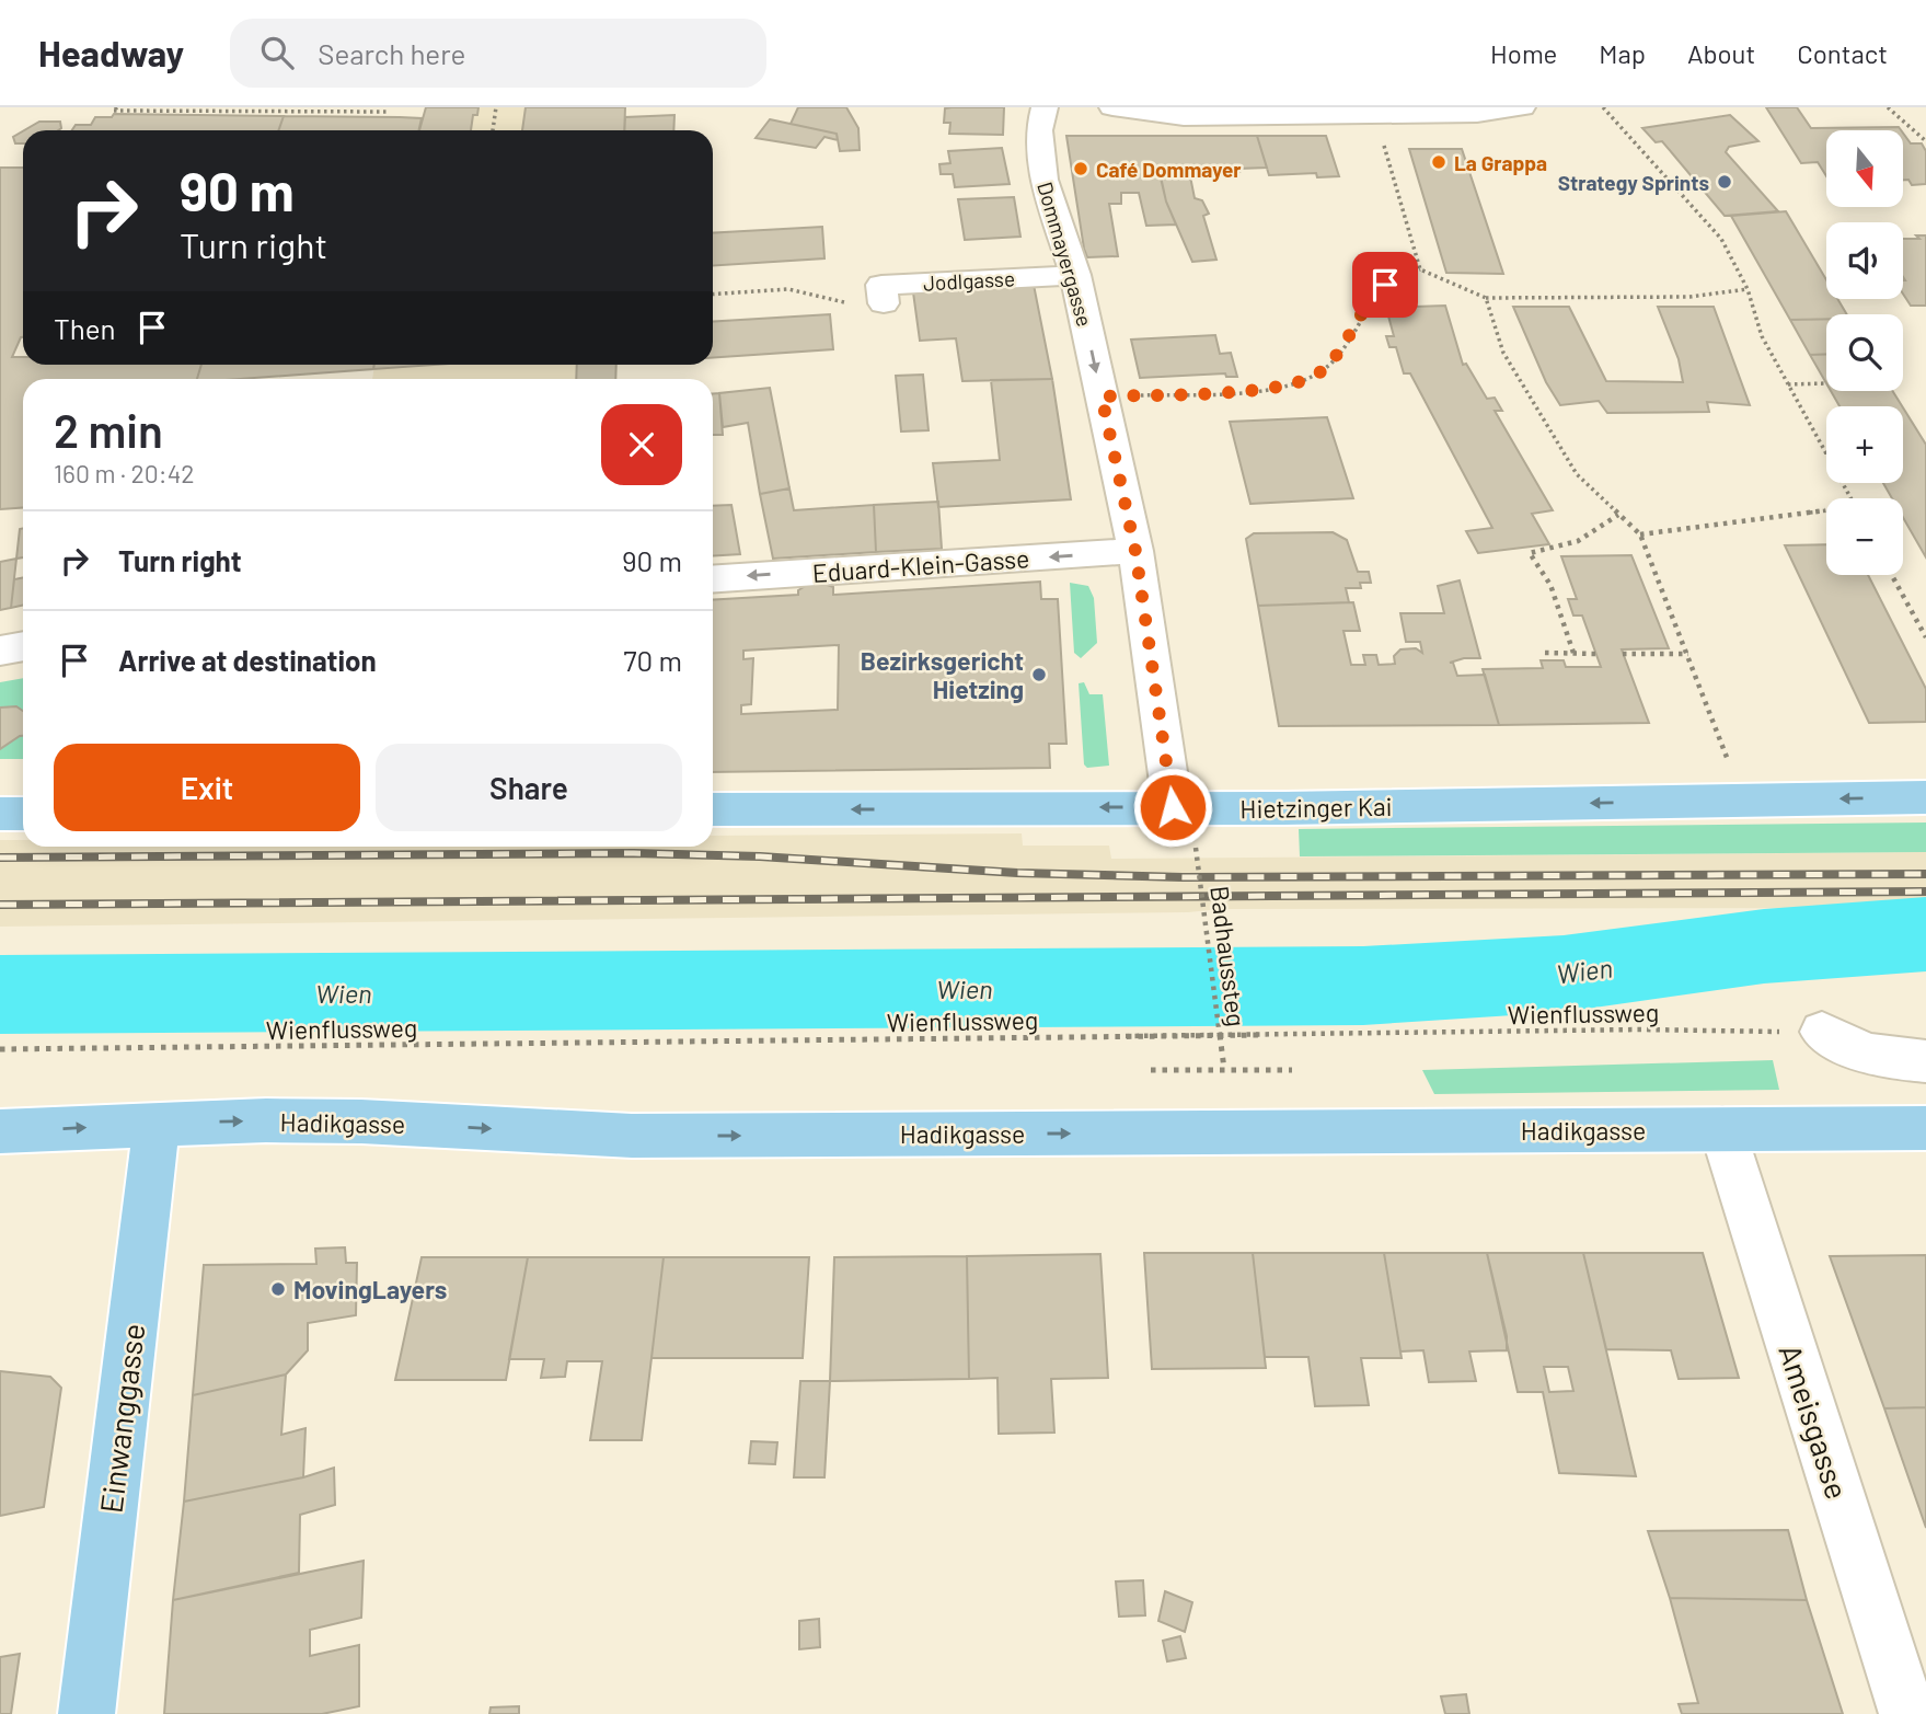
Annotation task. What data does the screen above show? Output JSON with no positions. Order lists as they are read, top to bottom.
{
  "streets": {
    "main road": ["Hietzinger Kai", "Hadikgasse", "Einwanggasse"],
    "street": [
      "Dommayergasse",
      "Jodlgasse",
      "Eduard-Klein-Gasse",
      "Ameisgasse"
    ],
    "path": ["Badhaussteg", "Wienflussweg"]
  },
  "crossings": [
    ["Dommayergasse", "Jodlgasse"],
    ["Dommayergasse", "Eduard-Klein-Gasse"],
    ["Dommayergasse", "Hietzinger Kai"],
    ["Hadikgasse", "Einwanggasse"],
    ["Hadikgasse", "Ameisgasse"]
  ],
  "one_way": ["Eduard-Klein-Gasse", "Hietzinger Kai", "Hadikgasse"],
  "water": ["Wien"],
  "places": [
    "La Grappa",
    "Café Dommayer",
    "Strategy Sprints",
    "Bezirksgericht Hietzing",
    "MovingLayers"
  ],
  "north": "bottom",
  "page": {
    "header": "Headway",
    "search": "Search here",
    "nav": [
      "Home",
      "Map",
      "About",
      "Contact"
    ],
    "map_buttons": ["+", "−"],
    "turn": ["90 m", "Turn right"],
    "then": "Then",
    "heading": ["2 min", "160 m · 20:42"],
    "list": [
      {
        "name": "Turn right",
        "value": "90 m"
      },
      {
        "name": "Arrive at destination",
        "value": "70 m"
      }
    ],
    "buttons": ["Exit", "Share"]
  }
}
